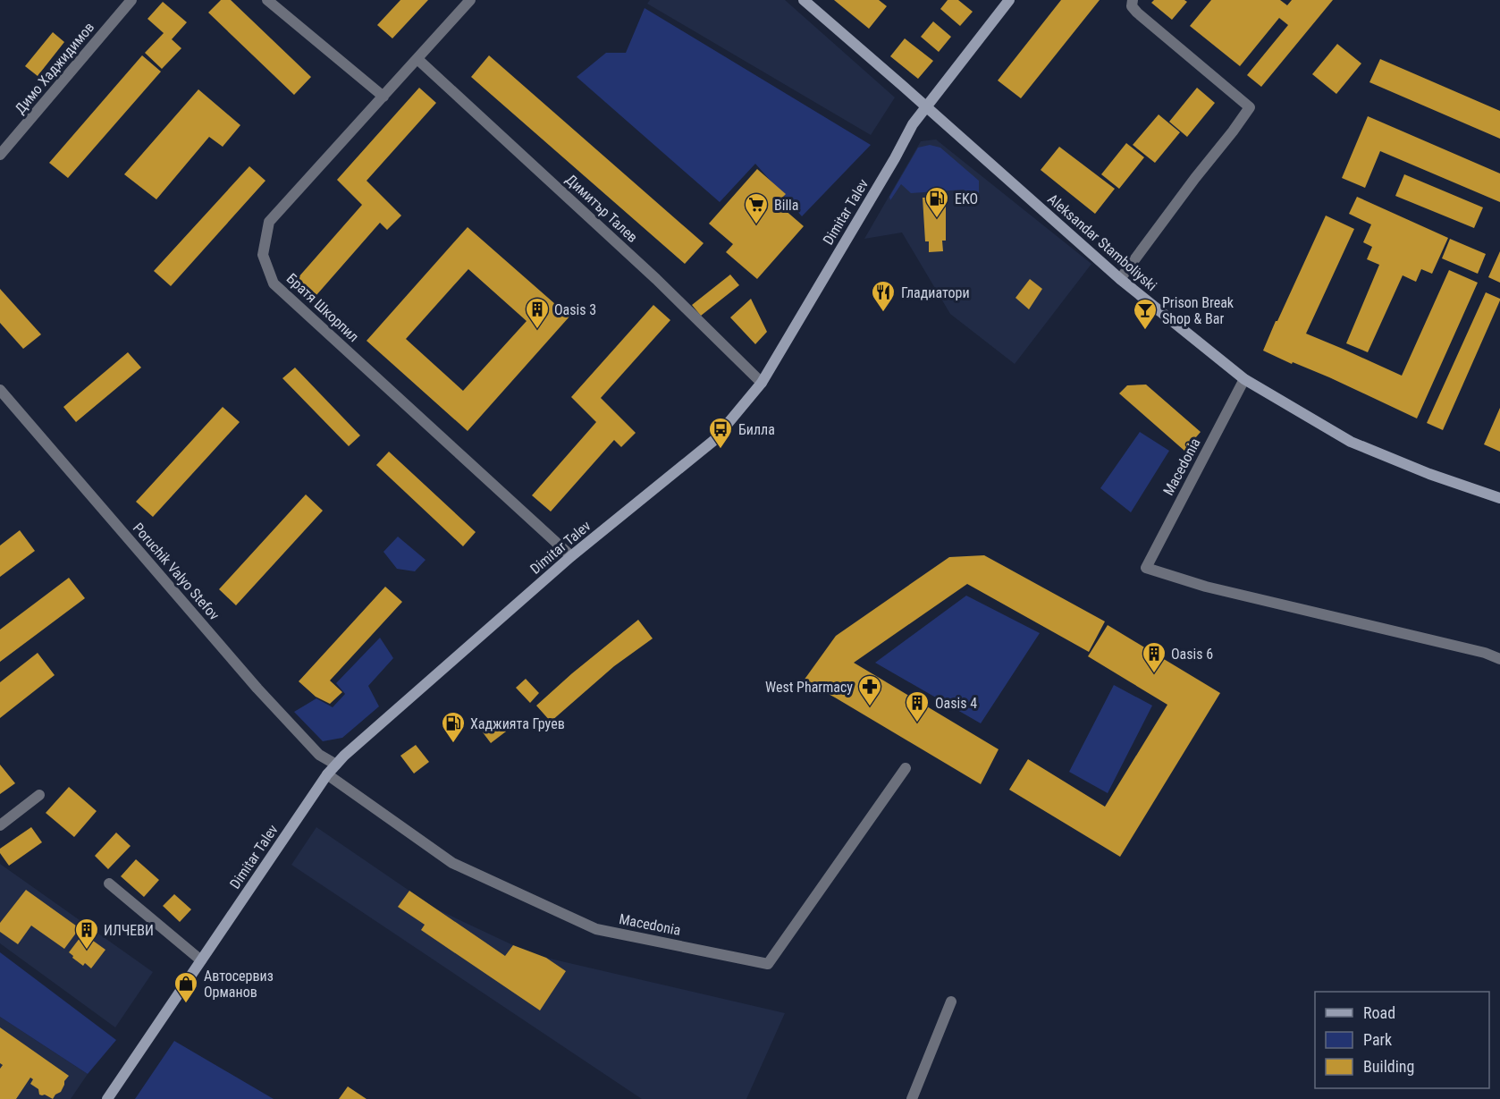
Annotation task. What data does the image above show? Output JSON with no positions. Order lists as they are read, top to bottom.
{
  "streets": {
    "street": [
      "Димо Хаджидимов",
      "Димитър Талев",
      "Dimitar Talev",
      "Aleksandar Stamboliyski",
      "Братя Шкорпил",
      "Macedonia",
      "Poruchik Valyo Stefov"
    ]
  },
  "crossings": [
    ["Димитър Талев", "Dimitar Talev"],
    ["Димитър Талев", "Братя Шкорпил"],
    ["Dimitar Talev", "Aleksandar Stamboliyski"],
    ["Dimitar Talev", "Братя Шкорпил"],
    ["Dimitar Talev", "Macedonia"],
    ["Dimitar Talev", "Poruchik Valyo Stefov"],
    ["Aleksandar Stamboliyski", "Macedonia"]
  ],
  "places": {
    "fuel station": ["EKO", "Хаджията Груев"],
    "supermarket": ["Billa"],
    "restaurant": ["Гладиатори"],
    "building": [
      "Oasis 3",
      "Oasis 6",
      "Oasis 4",
      "ИЛЧЕВИ"
    ],
    "bar": ["Prison Break Shop & Bar"],
    "bus stop": ["Билла"],
    "pharmacy": ["West Pharmacy"],
    "shop": ["Автосервиз Орманов"]
  },
  "legend": ["Road", "Park", "Building"]
}
